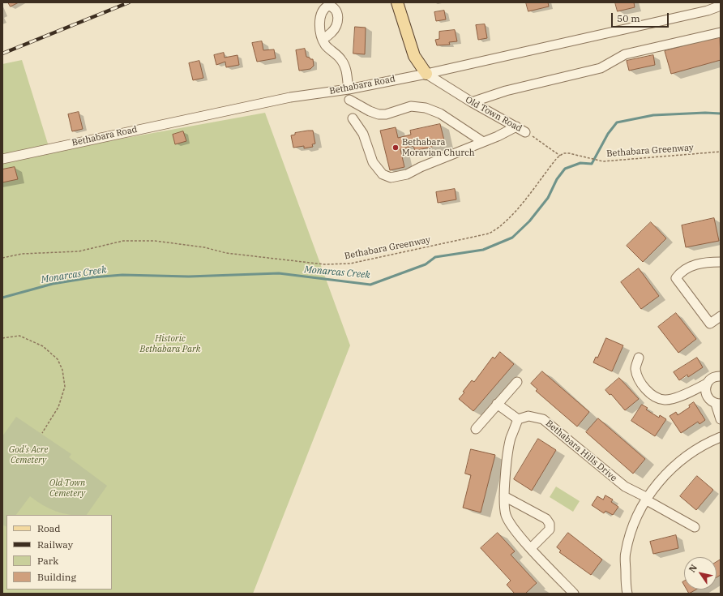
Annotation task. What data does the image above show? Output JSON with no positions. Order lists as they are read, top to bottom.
{
  "streets": {
    "street": ["Bethabara Road", "Old Town Road", "Bethabara Hills Drive"],
    "path": ["Bethabara Greenway"]
  },
  "crossings": [
    ["Bethabara Road", "Old Town Road"],
    ["Old Town Road", "Bethabara Greenway"]
  ],
  "water": ["Monarcas Creek"],
  "parks": ["Historic Bethabara Park", "God's Acre Cemetery", "Old Town Cemetery"],
  "places": ["Bethabara Moravian Church"],
  "legend": [
    "Road",
    "Railway",
    "Park",
    "Building"
  ],
  "scale_bar": "50 m",
  "north": "top left"
}
